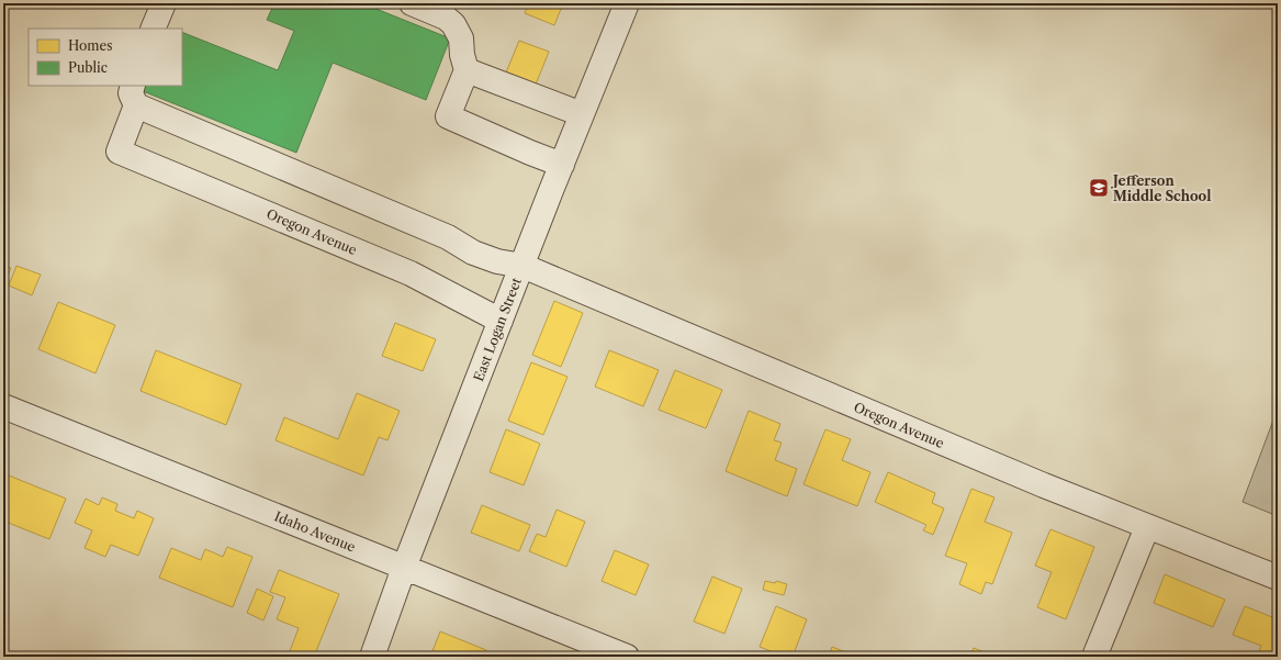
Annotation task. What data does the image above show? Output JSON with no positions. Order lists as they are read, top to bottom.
{
  "streets": {
    "street": ["Oregon Avenue", "East Logan Street", "Idaho Avenue"]
  },
  "crossings": [
    ["Oregon Avenue", "East Logan Street"],
    ["East Logan Street", "Idaho Avenue"]
  ],
  "places": {
    "school or university": ["Jefferson Middle School"]
  },
  "legend": ["Homes", "Public"]
}
